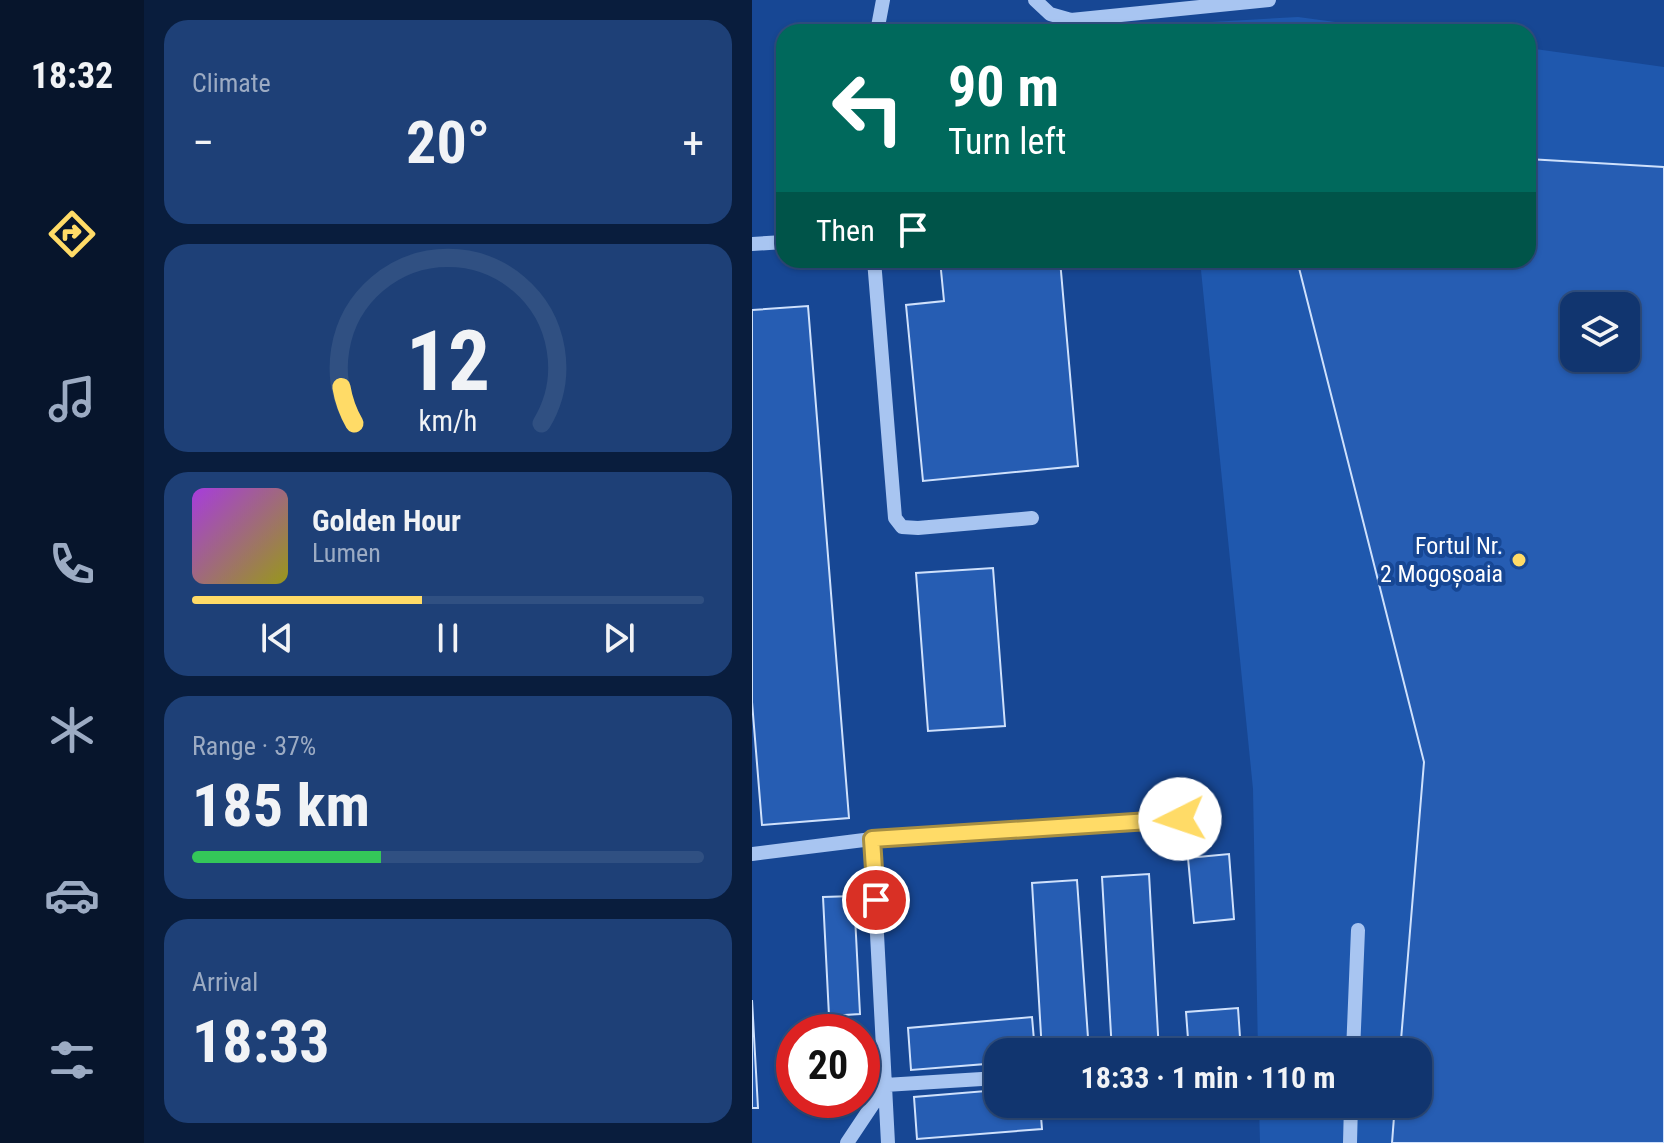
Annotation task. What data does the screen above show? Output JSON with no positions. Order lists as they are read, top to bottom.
{
  "places": ["Fortul Nr. 2 Mogoșoaia"],
  "page": {
    "tabs": "18:32",
    "tile": [
      "Climate",
      ["Range · 37%", "185 km"],
      ["Arrival", "18:33"]
    ],
    "turn": ["90 m", "Turn left"],
    "heat": ["−", "20°", "+"],
    "then": "Then",
    "song": ["Golden Hour", "Lumen"],
    "limit": "20",
    "trip": "18:33 · 1 min · 110 m",
    "gauge": ["12", "km/h"]
  }
}
